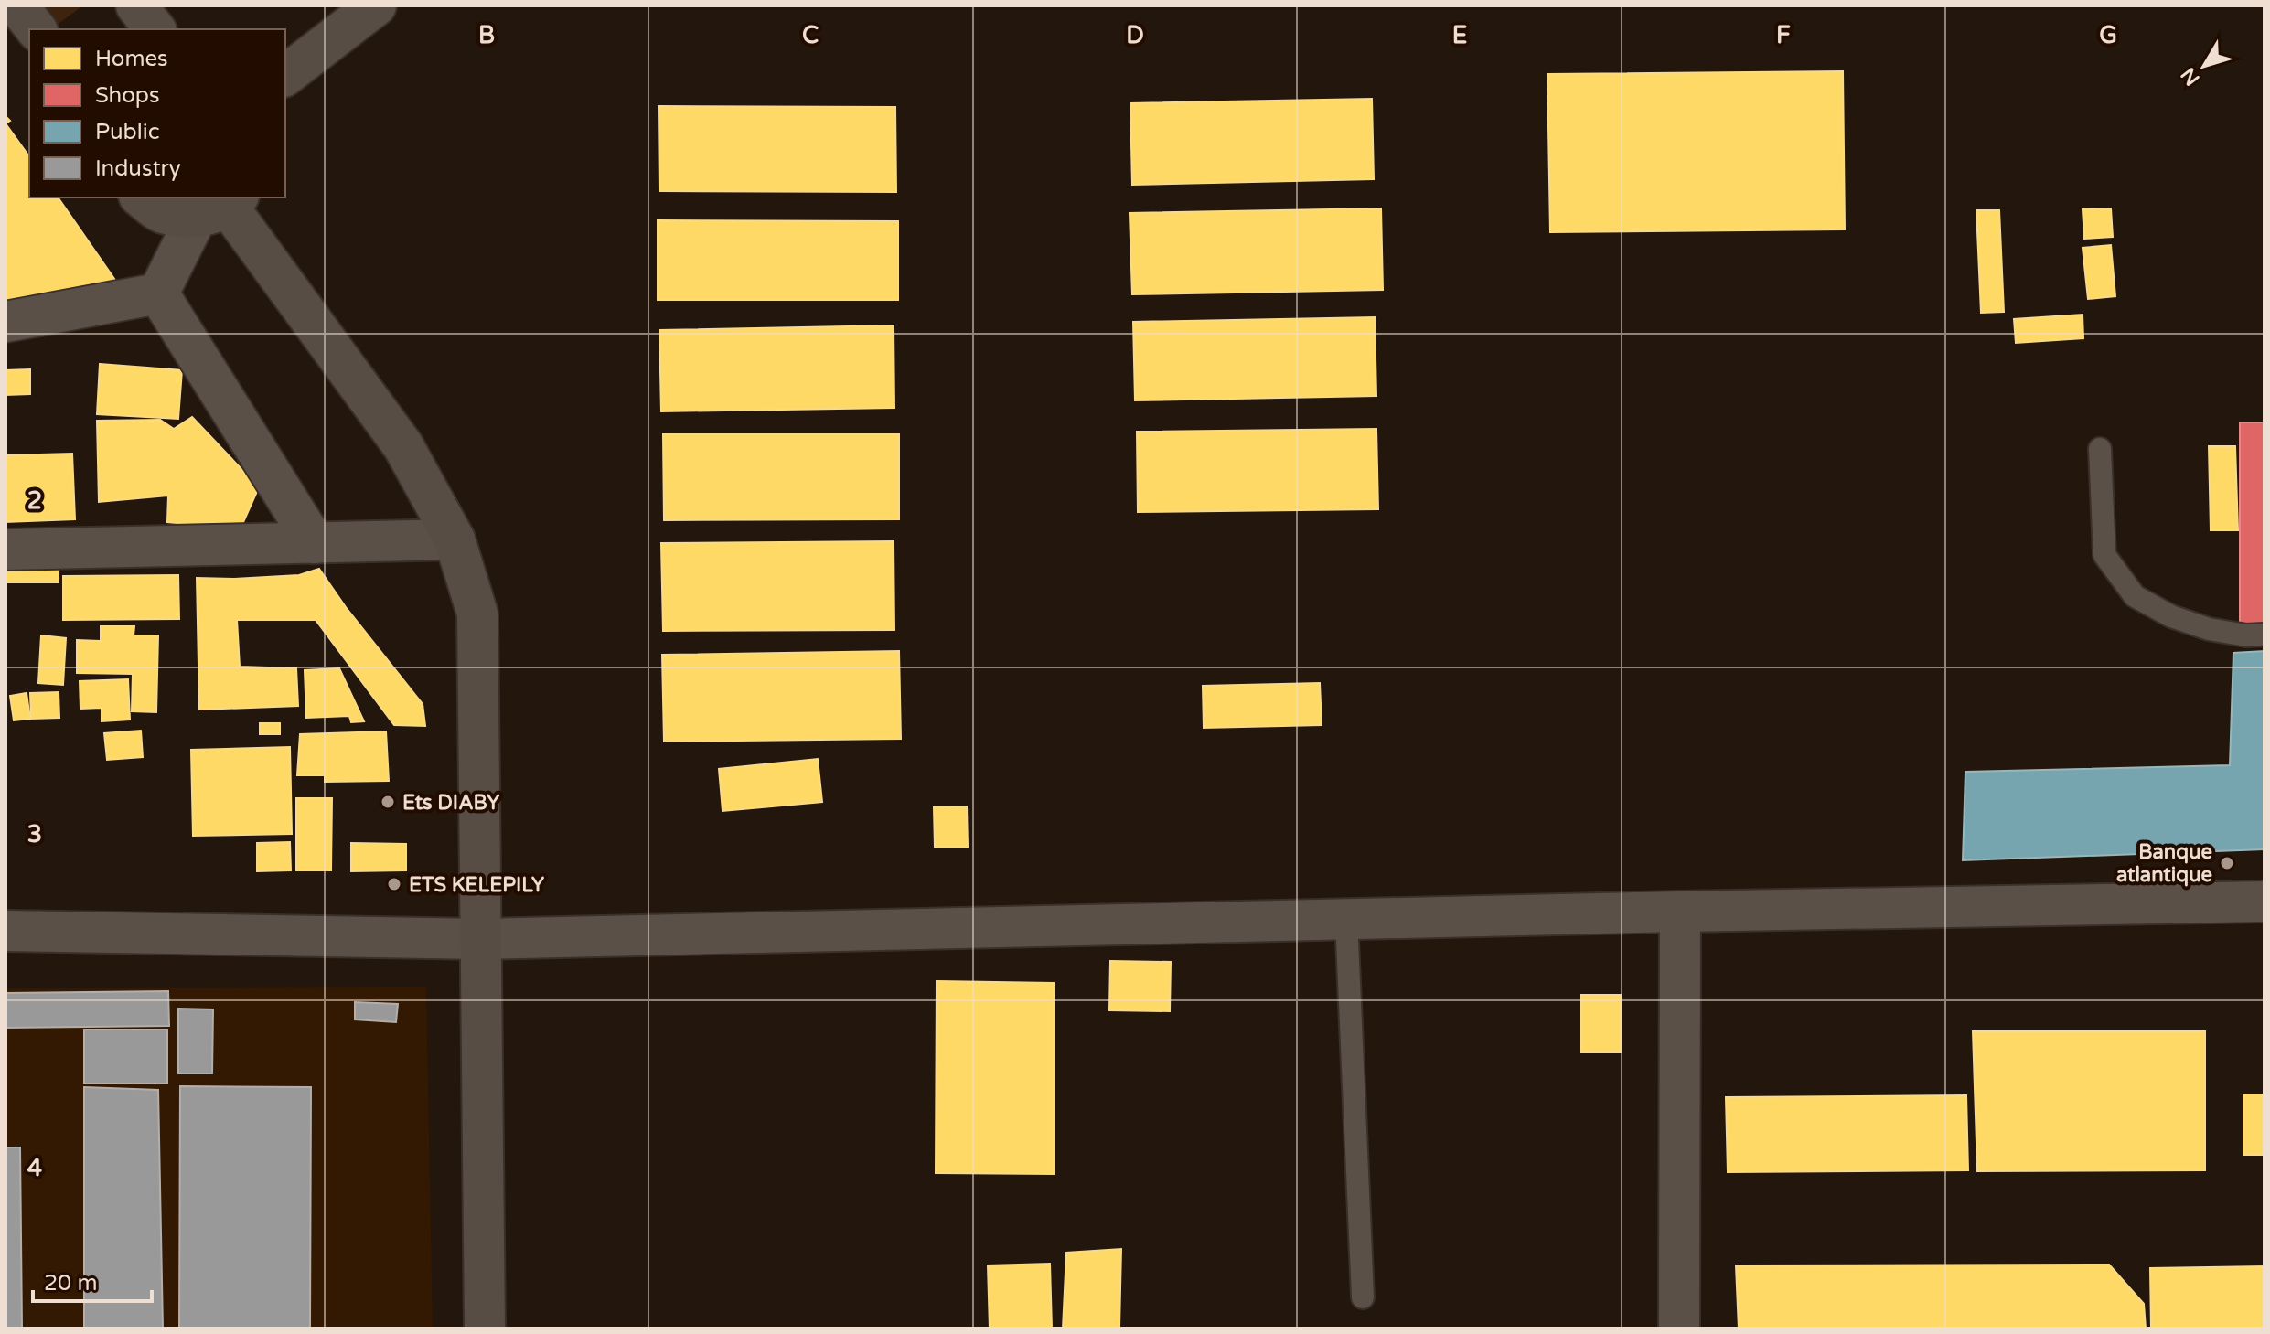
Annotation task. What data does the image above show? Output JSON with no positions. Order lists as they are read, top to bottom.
{
  "places": ["Ets DIABY", "Banque atlantique", "ETS KELEPILY"],
  "legend": [
    "Homes",
    "Shops",
    "Public",
    "Industry"
  ],
  "scale_bar": "20 m",
  "north": "bottom left",
  "grid": {
    "columns": [
      "B",
      "C",
      "D",
      "E",
      "F",
      "G"
    ],
    "rows": ["2", "3", "4"]
  }
}
